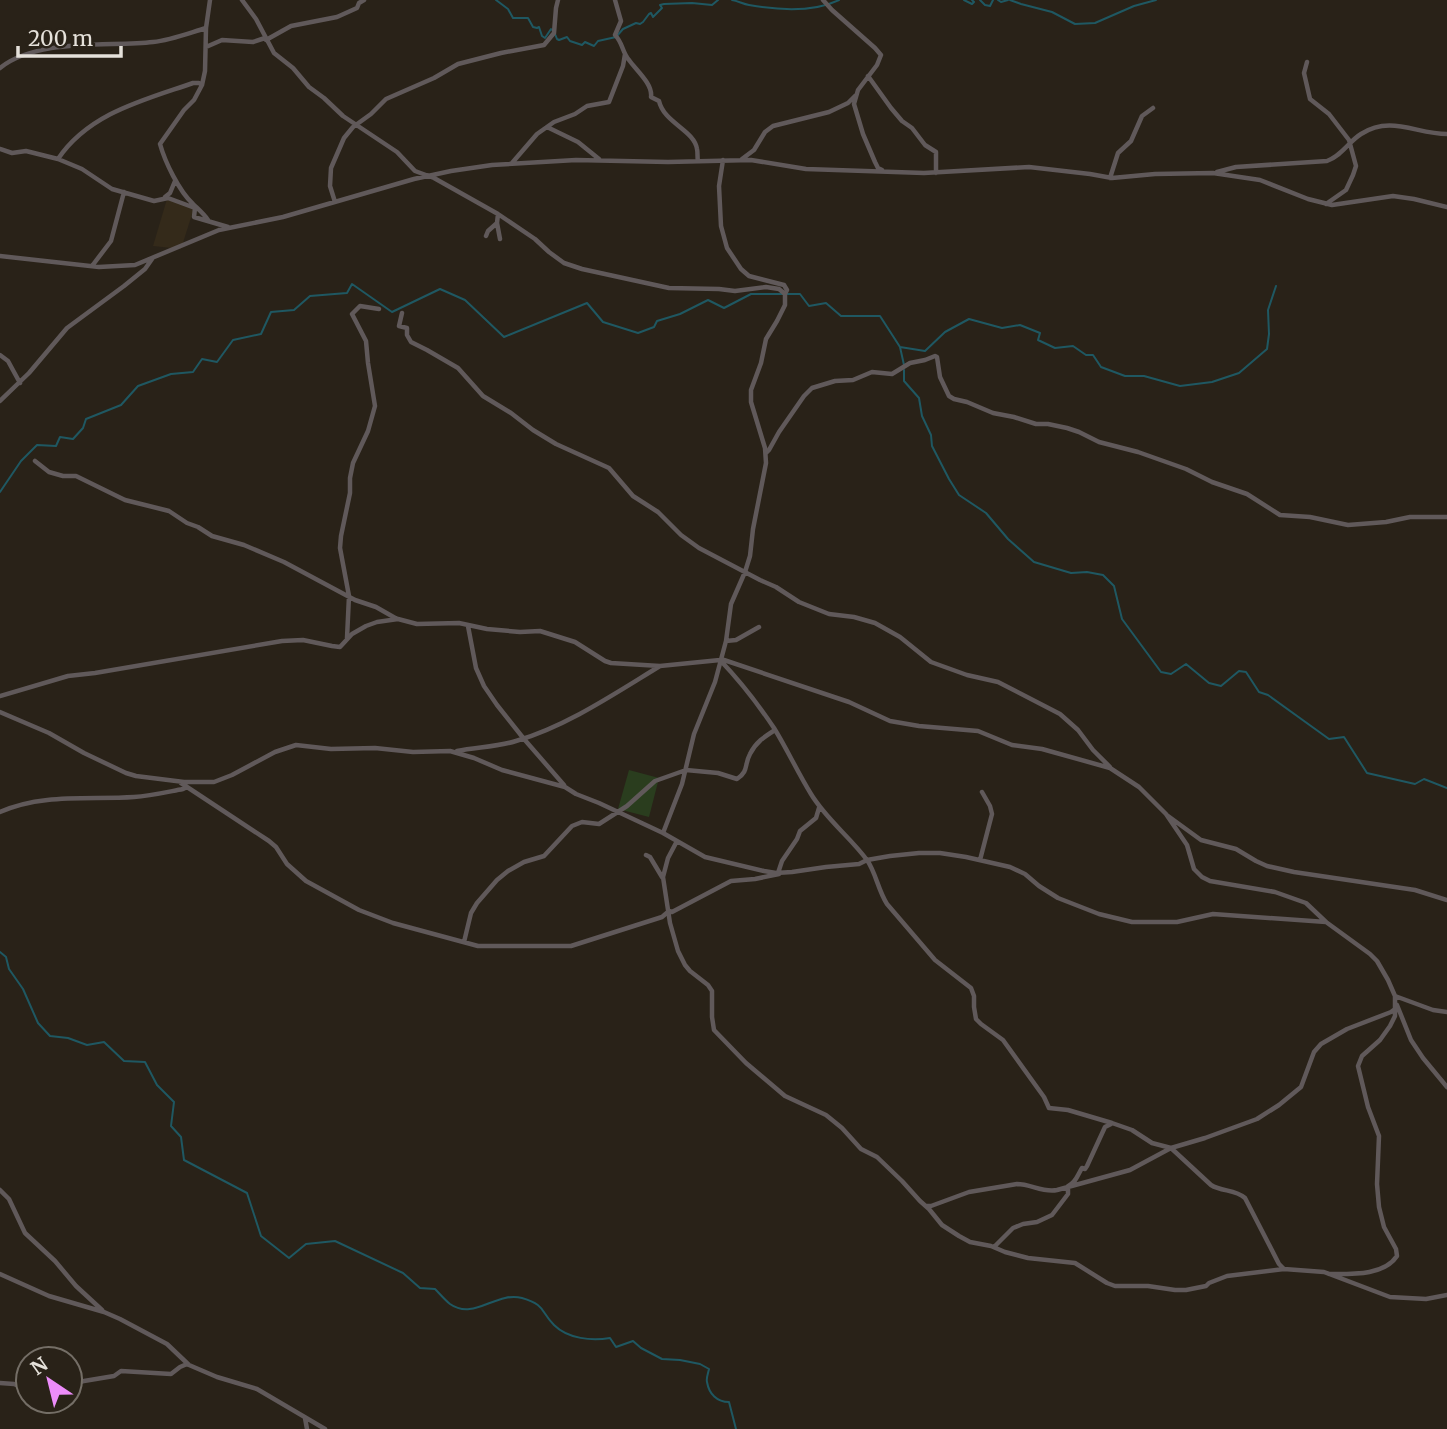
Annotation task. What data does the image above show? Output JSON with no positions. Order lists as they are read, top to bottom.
{
  "scale_bar": "200 m",
  "north": "top left"
}
